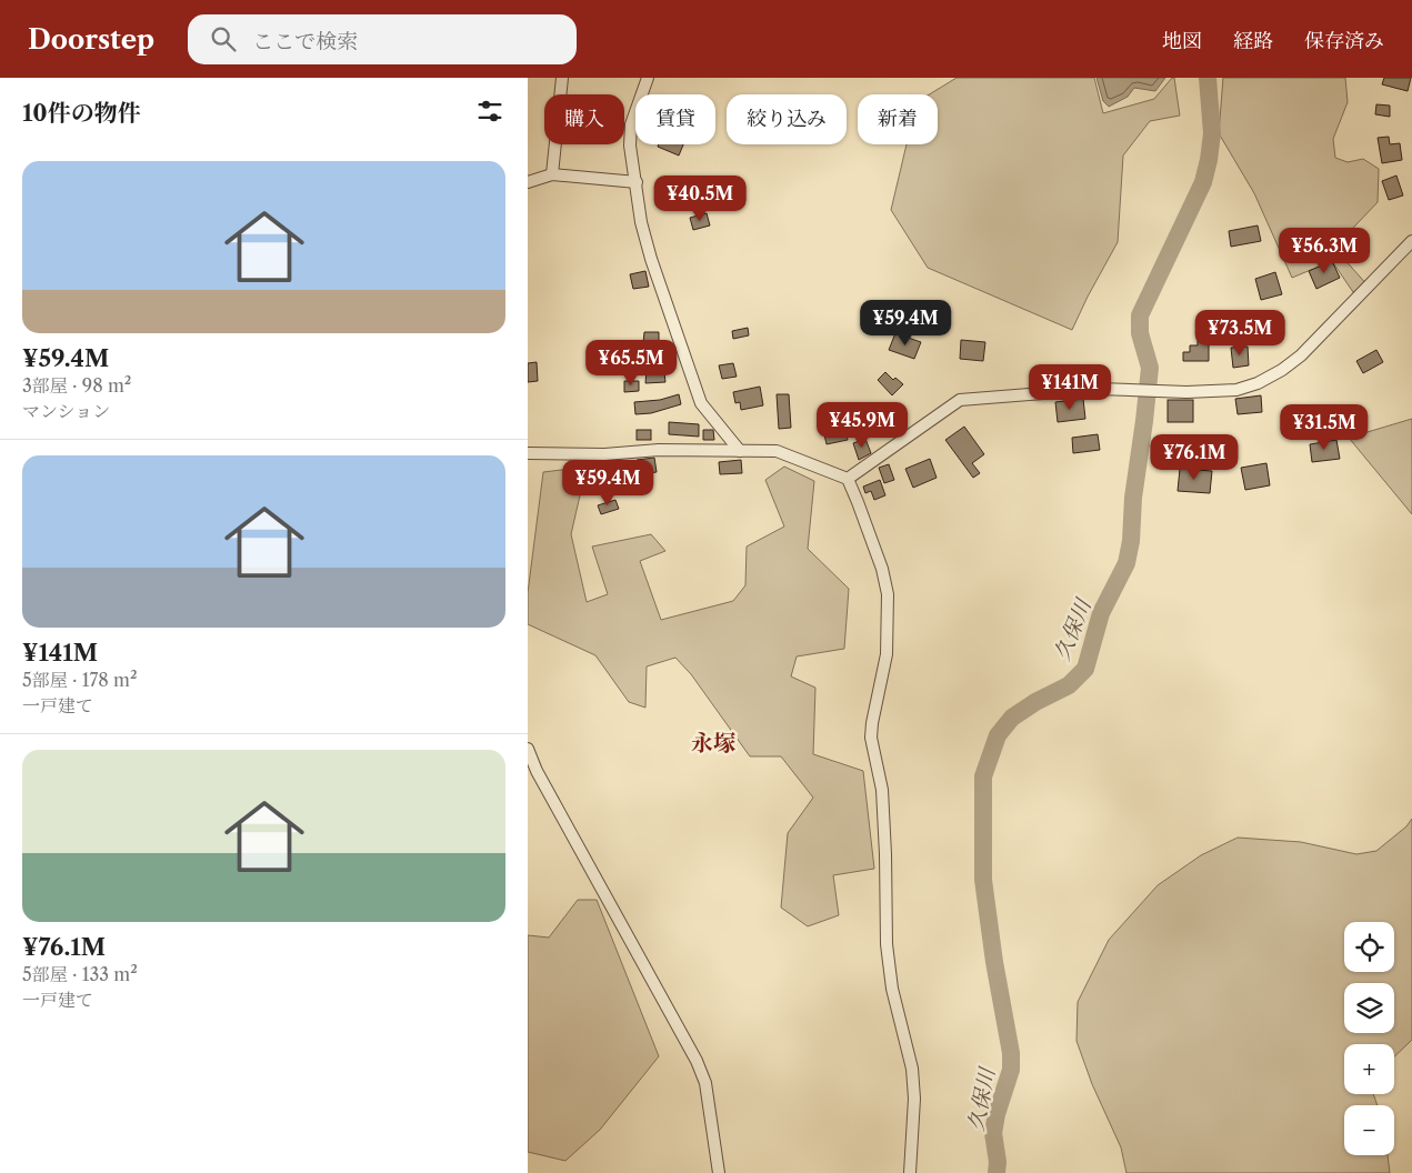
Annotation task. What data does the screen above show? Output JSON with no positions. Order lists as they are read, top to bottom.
{
  "districts": ["永塚"],
  "water": ["久保川"],
  "page": {
    "header": "Doorstep",
    "search": "ここで検索",
    "nav": ["地図", "経路", "保存済み"],
    "heading": "10件の物件",
    "chip": [
      "購入",
      "賃貸",
      "絞り込み",
      "新着"
    ],
    "list": [
      {
        "name": "¥59.4M",
        "note": "3部屋 · 98 m² · マンション"
      },
      {
        "name": "¥141M",
        "note": "5部屋 · 178 m² · 一戸建て"
      },
      {
        "name": "¥76.1M",
        "note": "5部屋 · 133 m² · 一戸建て"
      }
    ],
    "price": [
      "¥40.5M",
      "¥56.3M",
      "¥59.4M",
      "¥73.5M",
      "¥65.5M",
      "¥141M",
      "¥45.9M",
      "¥31.5M",
      "¥76.1M",
      "¥59.4M"
    ],
    "map_buttons": ["+", "−"]
  }
}
